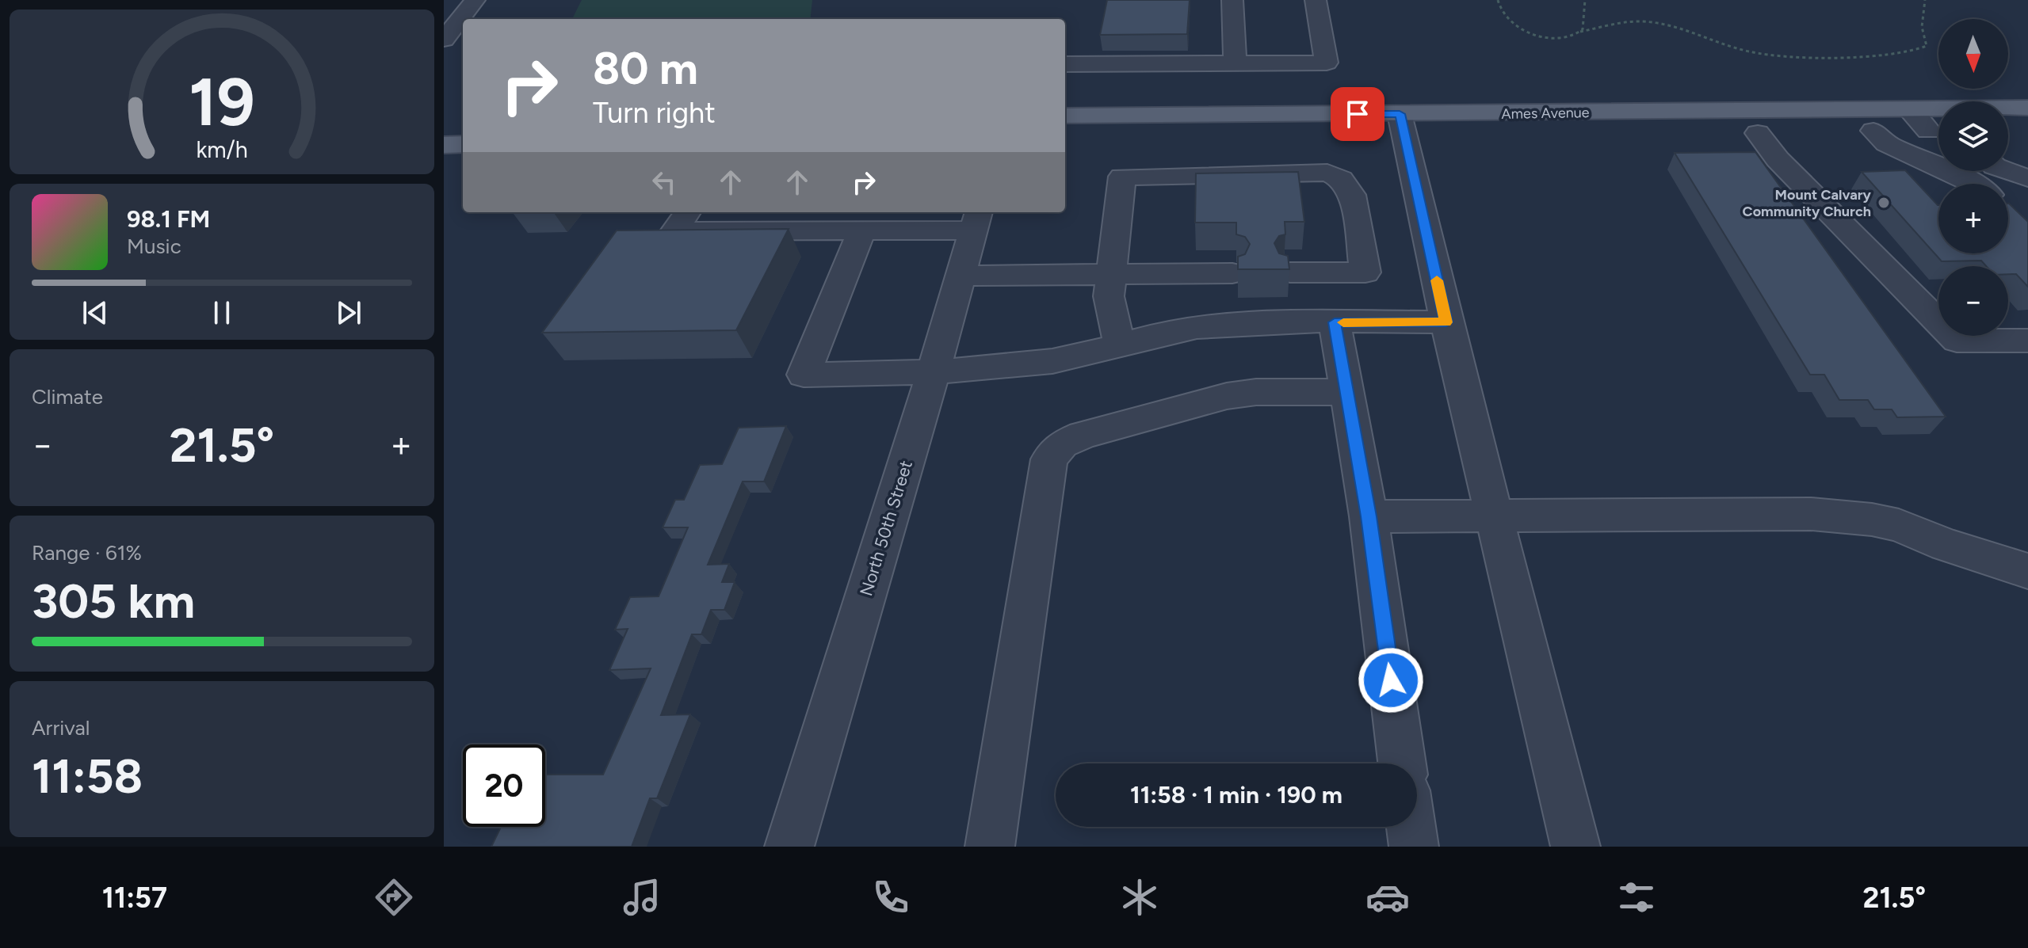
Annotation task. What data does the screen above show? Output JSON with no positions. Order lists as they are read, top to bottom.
{
  "streets": {
    "main road": ["Ames Avenue"],
    "street": ["North 50th Street"]
  },
  "places": ["Mount Calvary Community Church"],
  "north": "bottom",
  "page": {
    "map_buttons": ["+", "−"],
    "turn": ["80 m", "Turn right"],
    "song": ["98.1 FM", "Music"],
    "tile": [
      "Climate",
      ["Range · 61%", "305 km"],
      ["Arrival", "11:58"]
    ],
    "heat": ["−", "21.5°", "+"],
    "limit": "20",
    "trip": "11:58 · 1 min · 190 m",
    "tabs": ["11:57", "21.5°"],
    "gauge": ["19", "km/h"]
  }
}
